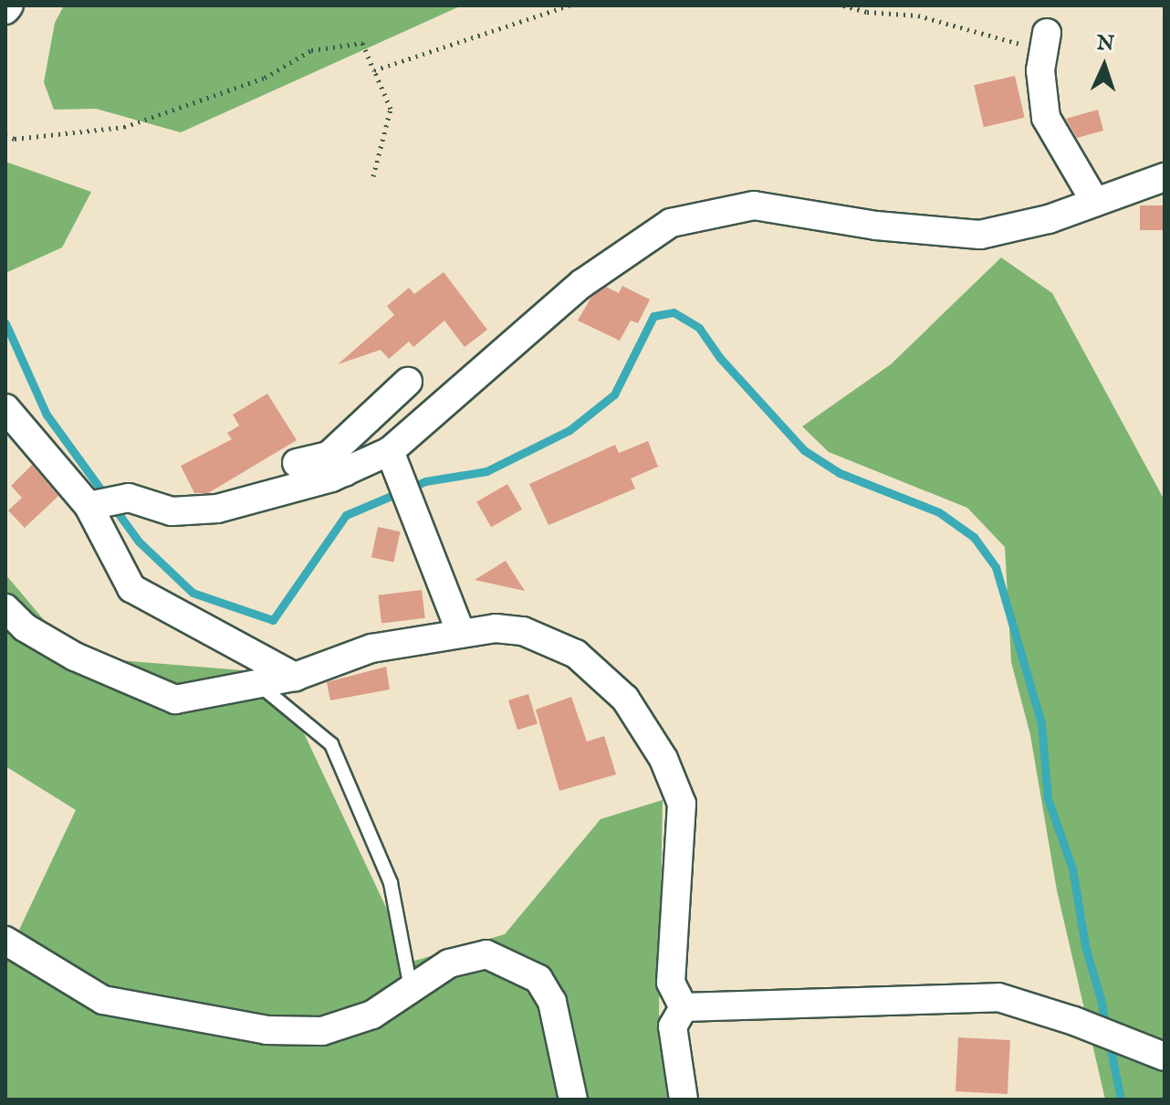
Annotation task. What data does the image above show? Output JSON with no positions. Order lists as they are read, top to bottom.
{
  "north": "top"
}
